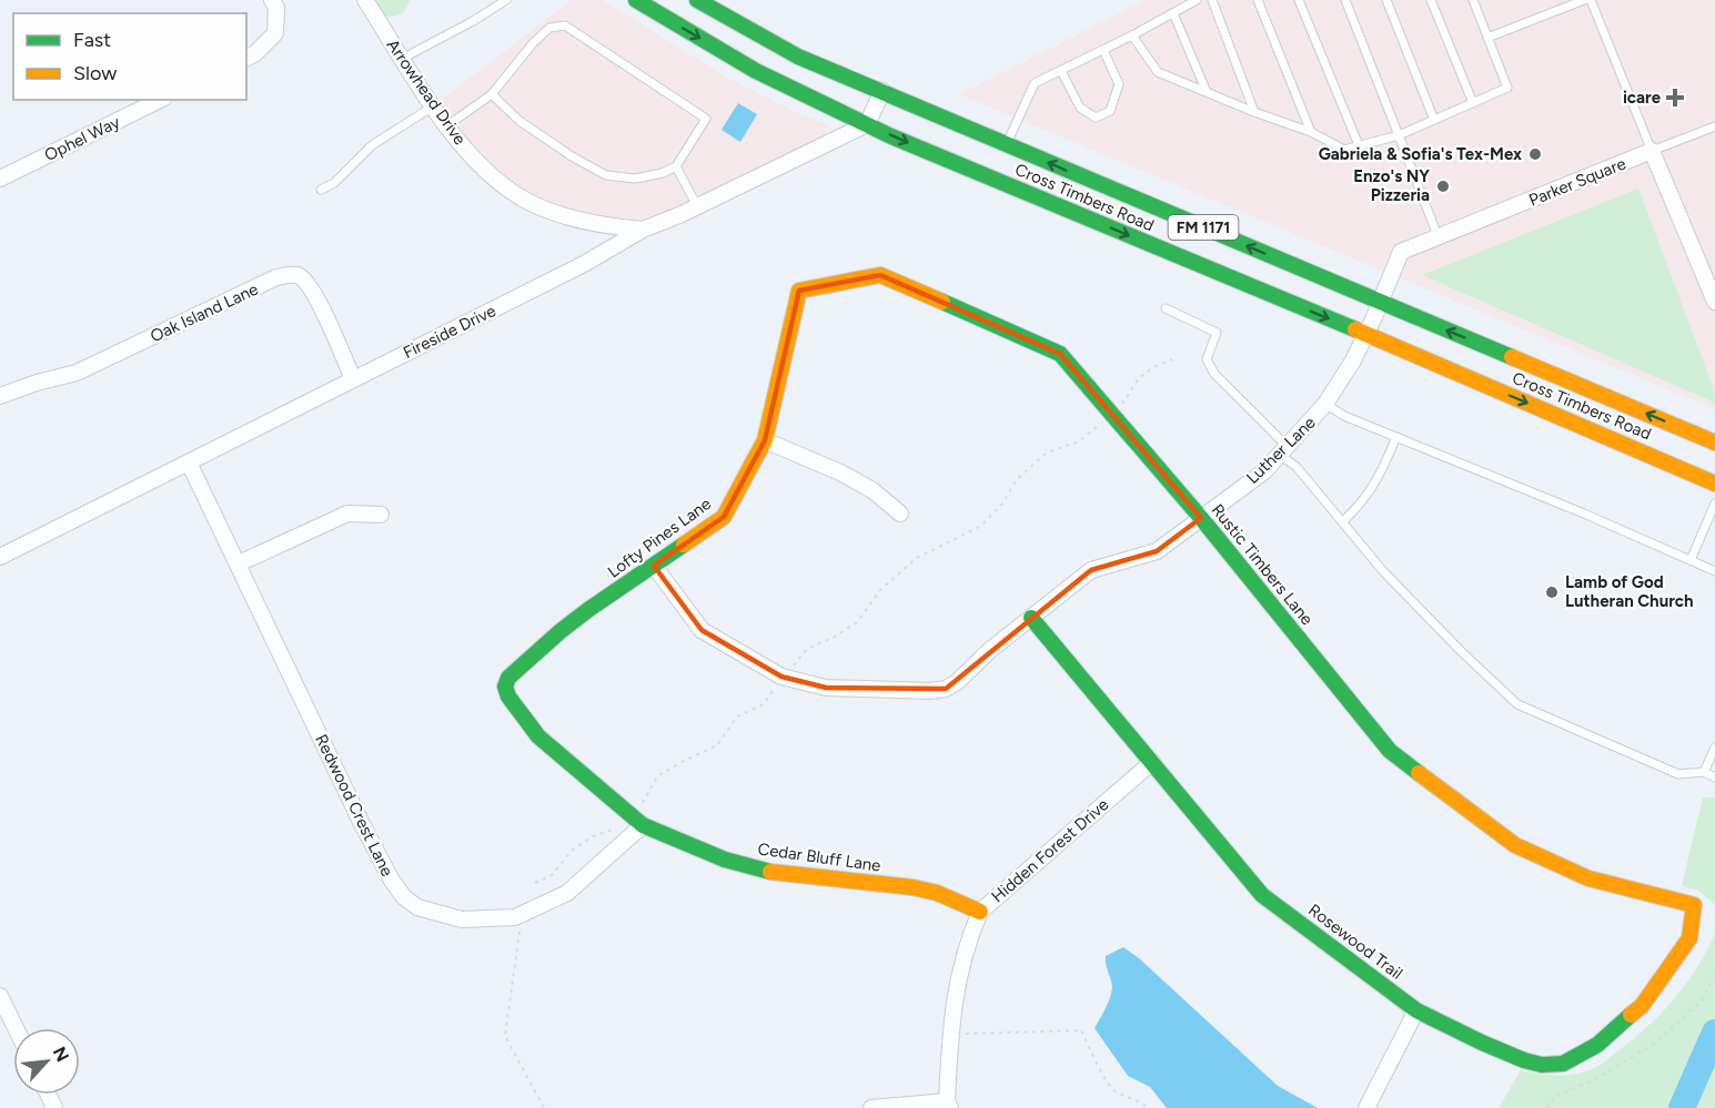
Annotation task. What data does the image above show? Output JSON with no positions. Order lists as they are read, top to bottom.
{
  "streets": {
    "street": [
      "Arrowhead Drive",
      "Ophel Way",
      "Parker Square",
      "Cross Timbers Road",
      "FM 1171",
      "Oak Island Lane",
      "Fireside Drive",
      "Luther Lane",
      "Lofty Pines Lane",
      "Rustic Timbers Lane",
      "Redwood Crest Lane",
      "Hidden Forest Drive",
      "Cedar Bluff Lane",
      "Rosewood Trail"
    ]
  },
  "crossings": [
    ["Arrowhead Drive", "Fireside Drive"],
    ["Parker Square", "Cross Timbers Road"],
    ["Parker Square", "Luther Lane"],
    ["Cross Timbers Road", "Fireside Drive"],
    ["Cross Timbers Road", "Luther Lane"],
    ["Oak Island Lane", "Fireside Drive"],
    ["Fireside Drive", "Redwood Crest Lane"],
    ["Luther Lane", "Lofty Pines Lane"],
    ["Luther Lane", "Rustic Timbers Lane"],
    ["Luther Lane", "Rosewood Trail"],
    ["Lofty Pines Lane", "Rustic Timbers Lane"],
    ["Lofty Pines Lane", "Cedar Bluff Lane"],
    ["Rustic Timbers Lane", "Rosewood Trail"],
    ["Redwood Crest Lane", "Cedar Bluff Lane"],
    ["Hidden Forest Drive", "Cedar Bluff Lane"],
    ["Hidden Forest Drive", "Rosewood Trail"]
  ],
  "places": {
    "health": ["icare"],
    "other": ["Gabriela & Sofia's Tex-Mex", "Enzo's NY Pizzeria", "Lamb of God Lutheran Church"]
  },
  "legend": ["Fast", "Slow"],
  "north": "top right"
}
